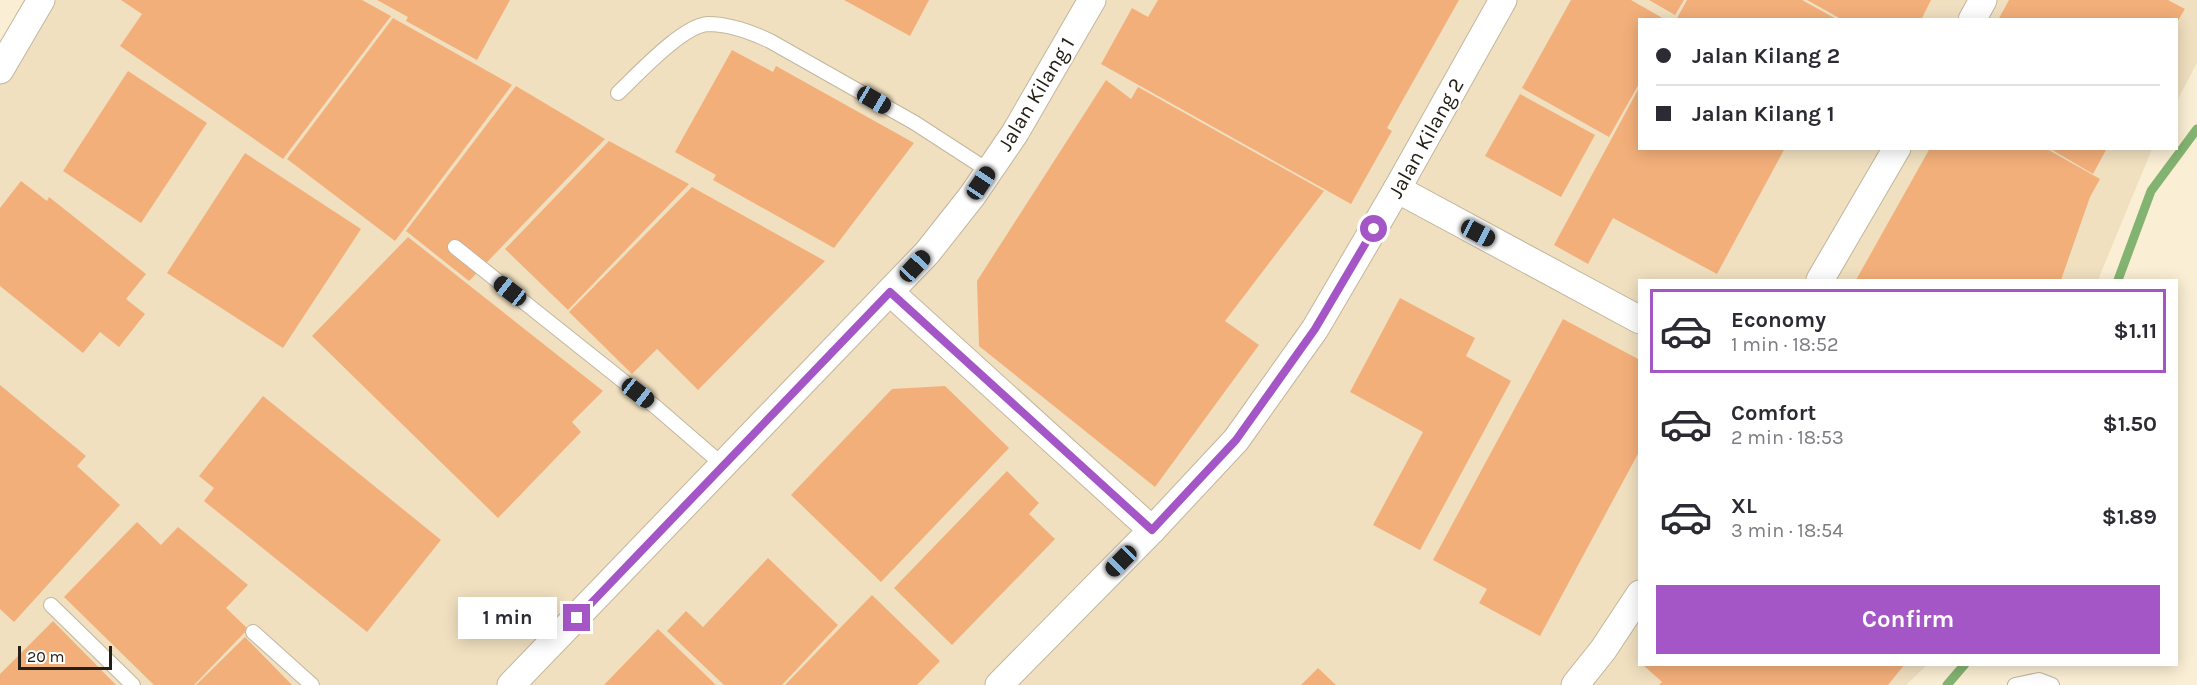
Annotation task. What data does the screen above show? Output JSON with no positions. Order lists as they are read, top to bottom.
{
  "streets": {
    "street": ["Jalan Kilang 1", "Jalan Kilang 2"]
  },
  "scale_bar": "20 m",
  "page": {
    "banner": ["Jalan Kilang 2", "Jalan Kilang 1"],
    "list": [
      {
        "name": "Economy",
        "note": "1 min · 18:52",
        "value": "$1.11"
      },
      {
        "name": "Comfort",
        "note": "2 min · 18:53",
        "value": "$1.50"
      },
      {
        "name": "XL",
        "note": "3 min · 18:54",
        "value": "$1.89"
      }
    ],
    "buttons": "Confirm",
    "bubble": "1 min",
    "scale": "20 m"
  }
}
